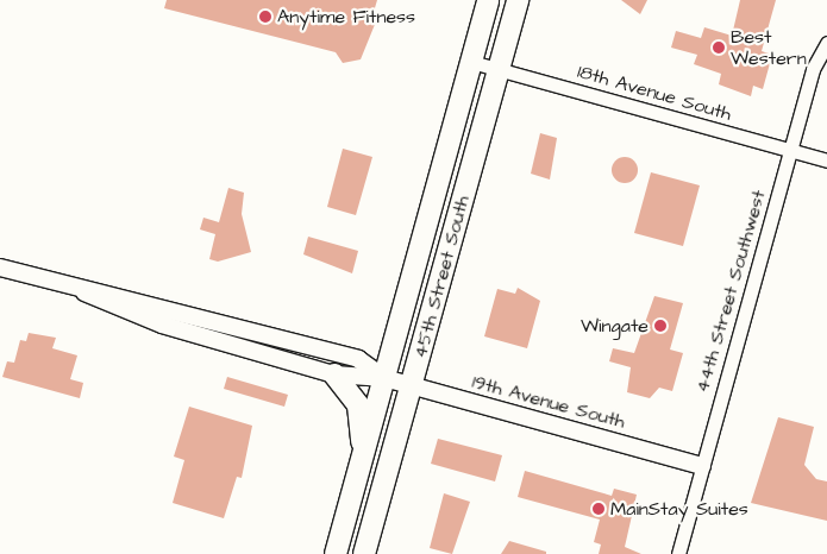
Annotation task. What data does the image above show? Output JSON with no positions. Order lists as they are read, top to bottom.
{
  "streets": {
    "main road": ["45th Street South"],
    "street": ["18th Avenue South", "44th Street Southwest", "19th Avenue South"]
  },
  "crossings": [
    ["18th Avenue South", "45th Street South"],
    ["18th Avenue South", "44th Street Southwest"],
    ["45th Street South", "19th Avenue South"],
    ["44th Street Southwest", "19th Avenue South"]
  ],
  "places": [
    "Anytime Fitness",
    "Best Western",
    "Wingate",
    "MainStay Suites"
  ]
}
